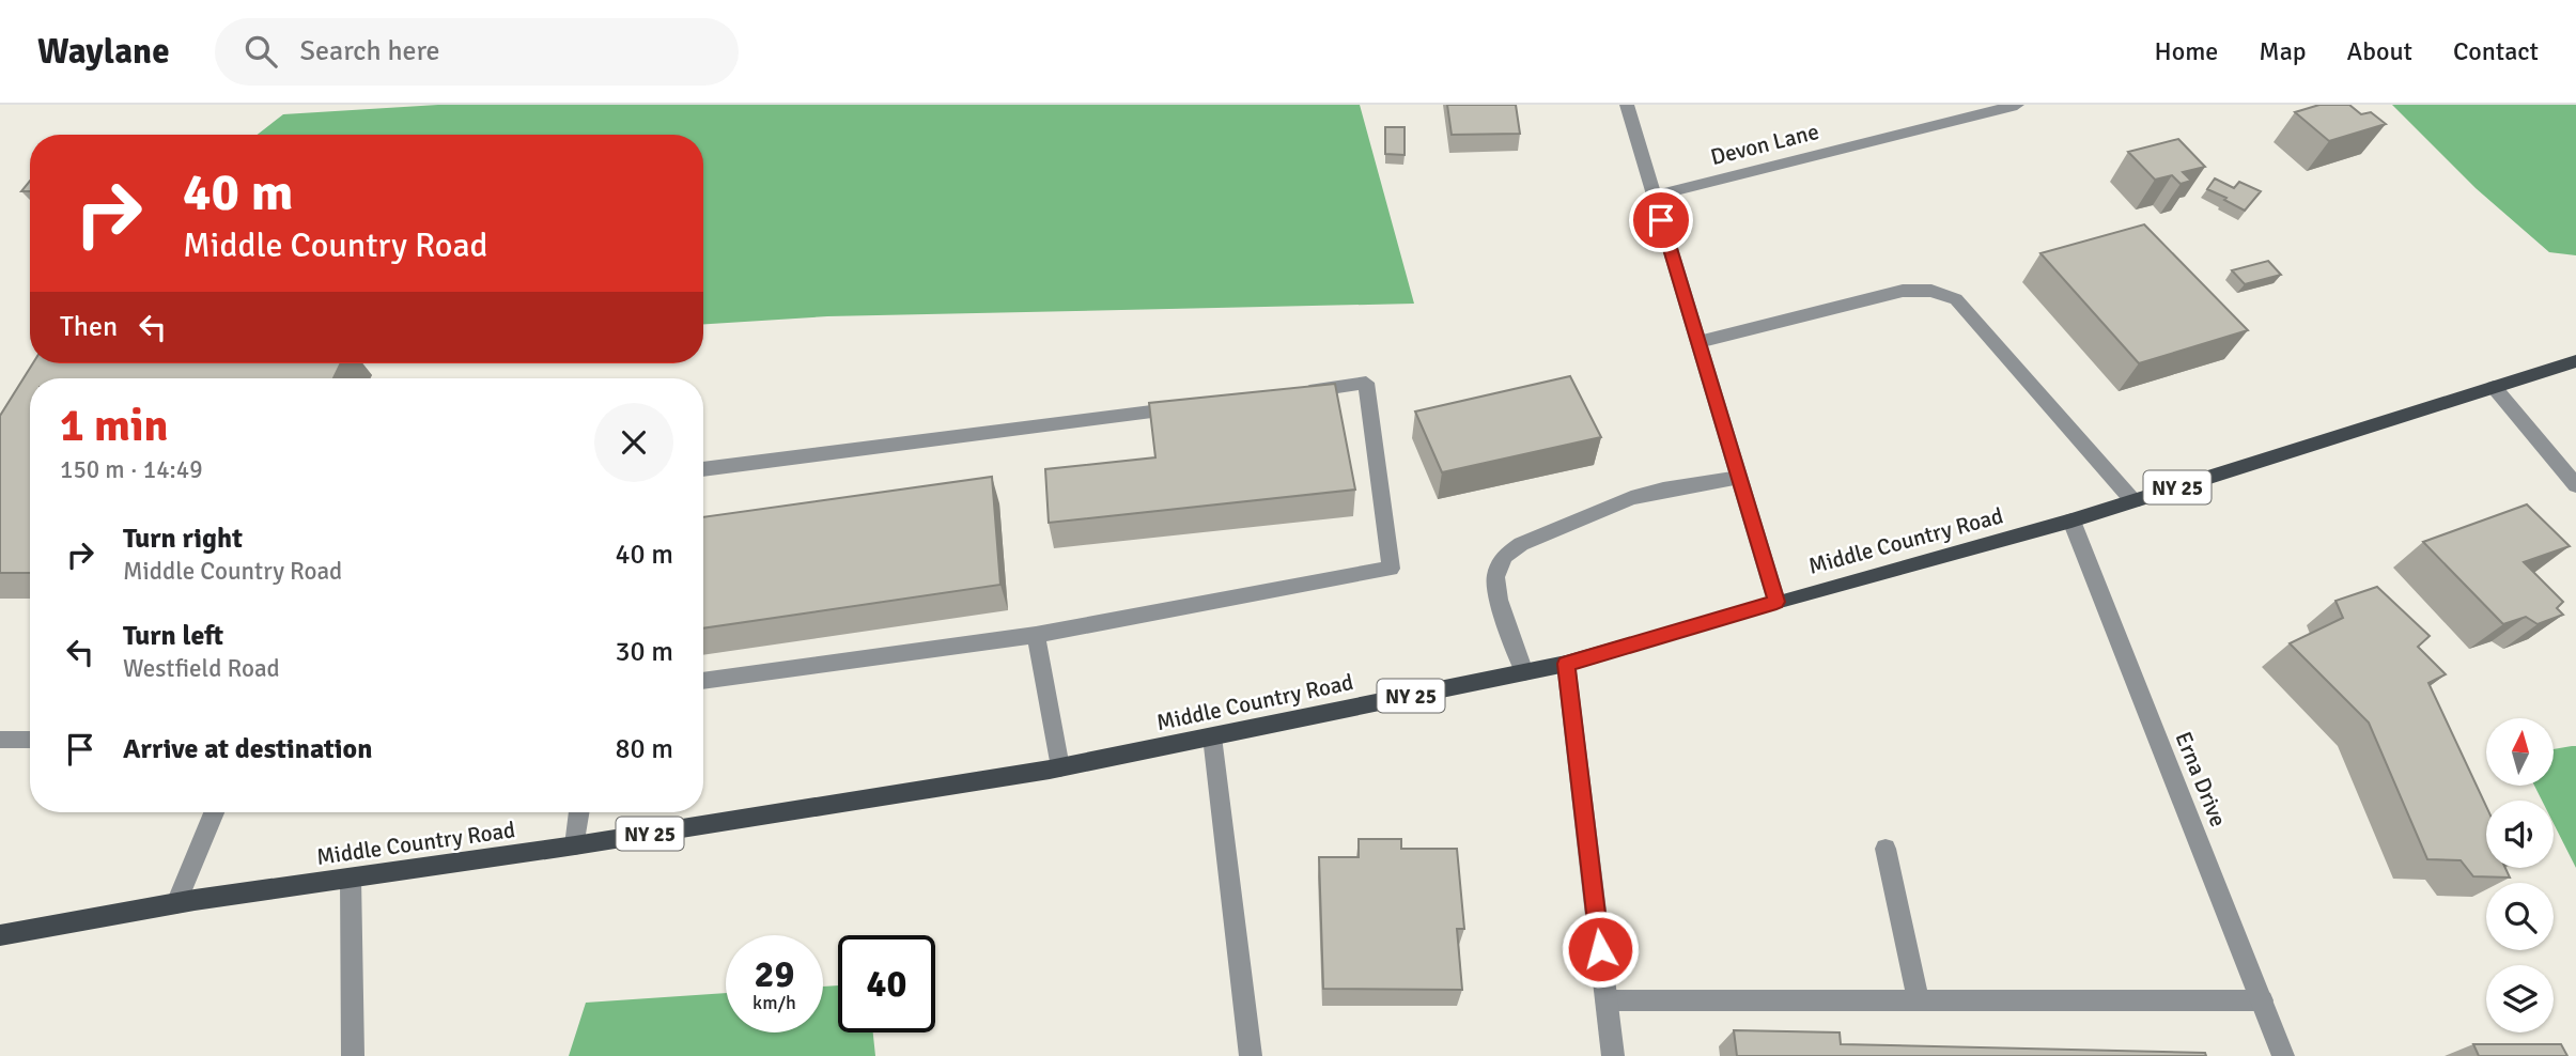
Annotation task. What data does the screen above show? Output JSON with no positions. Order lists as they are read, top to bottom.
{
  "streets": {
    "main road": ["NY 25", "Middle Country Road"],
    "street": ["Devon Lane", "Erna Drive"]
  },
  "crossings": [
    ["Middle Country Road", "Erna Drive"]
  ],
  "north": "top",
  "page": {
    "header": "Waylane",
    "search": "Search here",
    "nav": [
      "Home",
      "Map",
      "About",
      "Contact"
    ],
    "turn": ["40 m", "Middle Country Road"],
    "then": "Then",
    "heading": ["1 min", "150 m · 14:49"],
    "list": [
      {
        "name": "Turn right",
        "note": "Middle Country Road",
        "value": "40 m"
      },
      {
        "name": "Turn left",
        "note": "Westfield Road",
        "value": "30 m"
      },
      {
        "name": "Arrive at destination",
        "value": "80 m"
      }
    ],
    "speed": "29 km/h",
    "limit": "40"
  }
}
